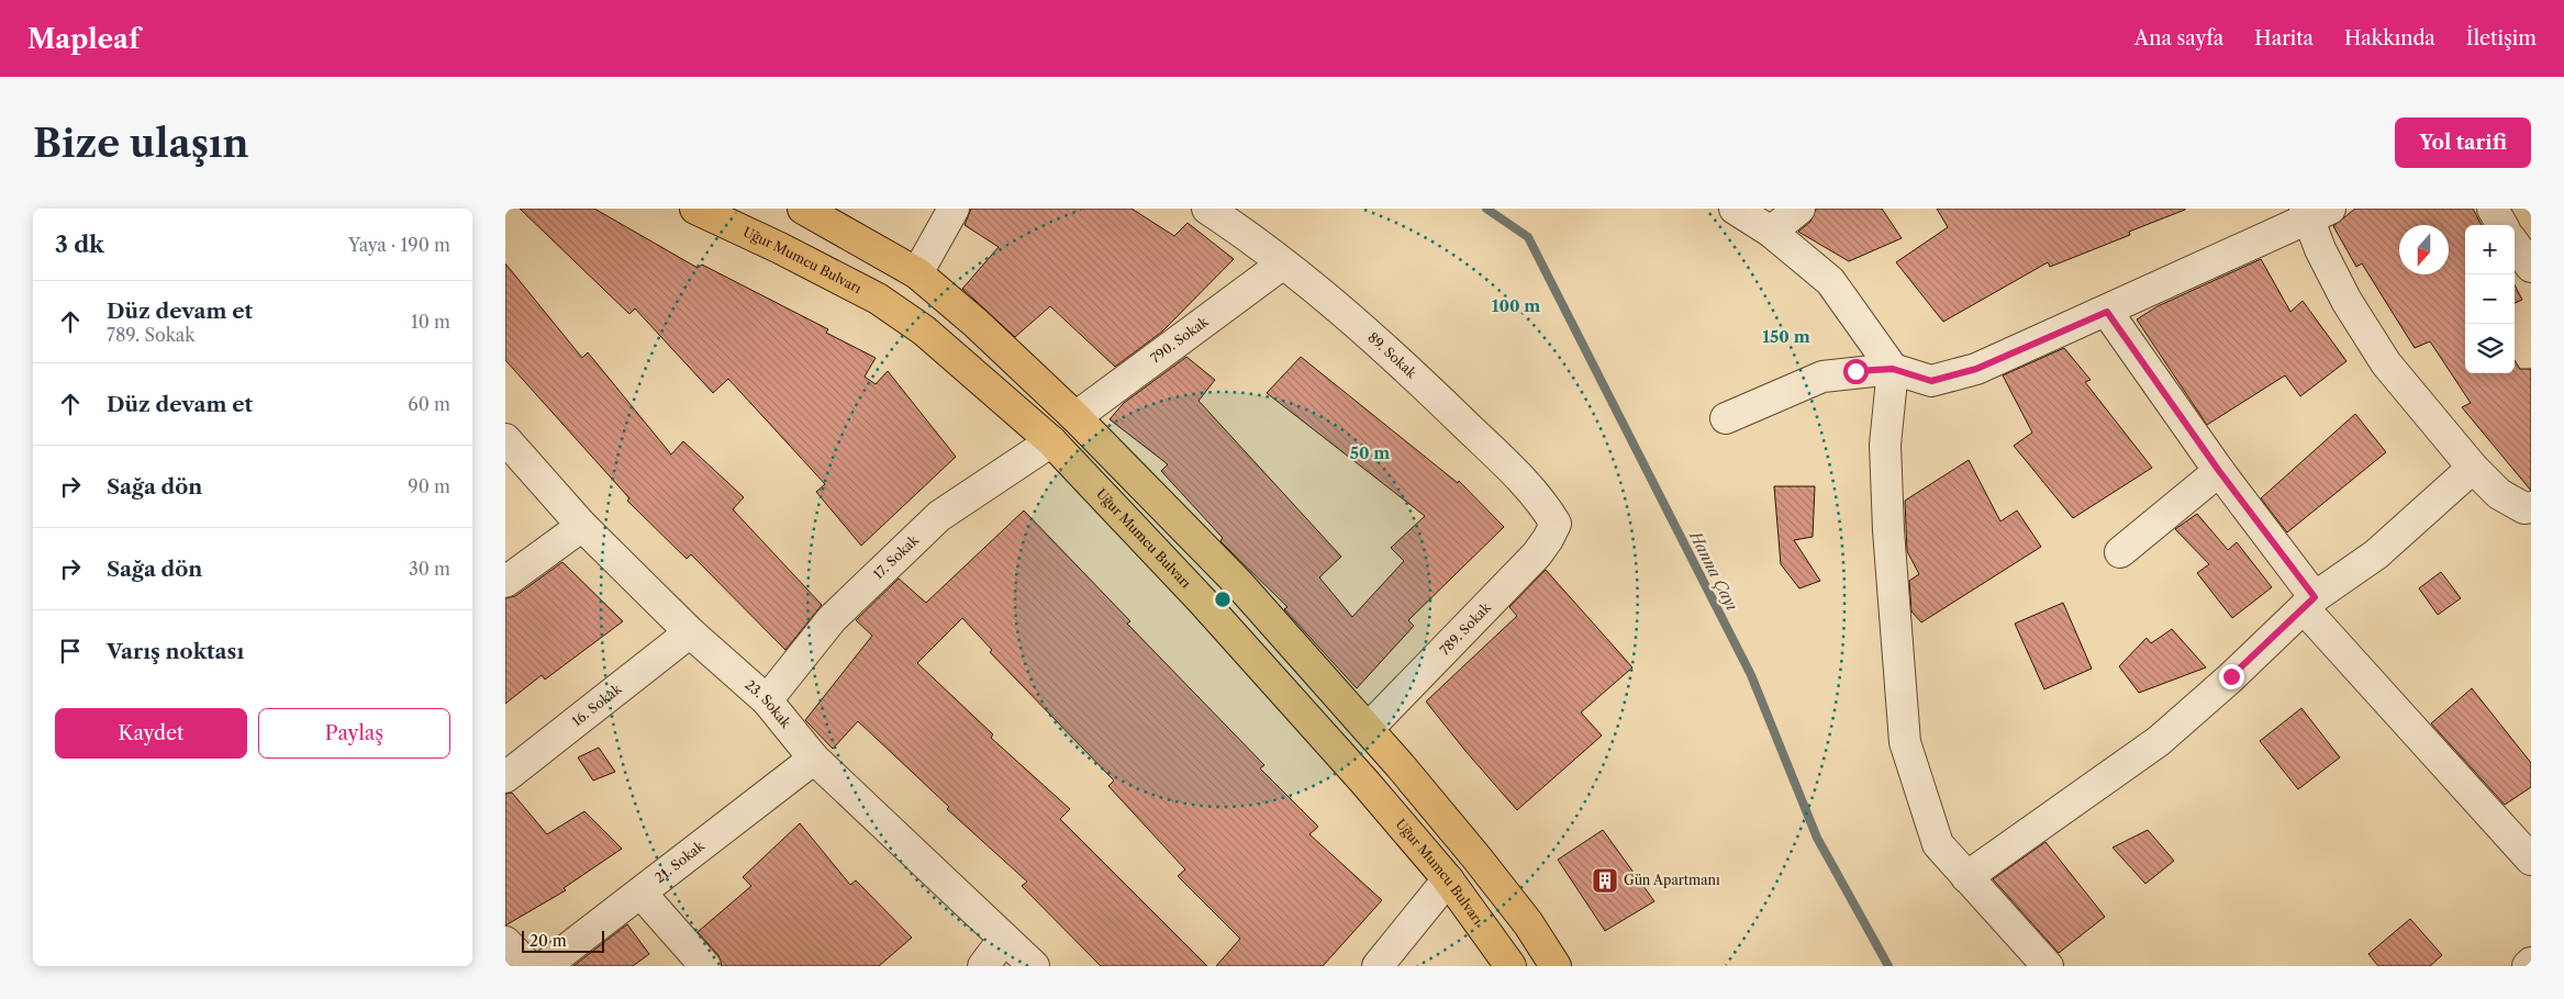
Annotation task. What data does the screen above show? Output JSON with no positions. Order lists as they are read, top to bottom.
{
  "streets": {
    "main road": ["Uğur Mumcu Bulvarı"],
    "street": [
      "790. Sokak",
      "89. Sokak",
      "17. Sokak",
      "789. Sokak",
      "16. Sokak",
      "23. Sokak",
      "21. Sokak"
    ]
  },
  "crossings": [
    ["Uğur Mumcu Bulvarı", "17. Sokak"],
    ["790. Sokak", "89. Sokak"],
    ["89. Sokak", "789. Sokak"],
    ["17. Sokak", "23. Sokak"],
    ["16. Sokak", "23. Sokak"],
    ["23. Sokak", "21. Sokak"]
  ],
  "water": ["Hanna Çayı"],
  "places": {
    "building": ["Gün Apartmanı"]
  },
  "scale_bar": "20 m",
  "north": "bottom",
  "page": {
    "header": "Mapleaf",
    "nav": [
      "Ana sayfa",
      "Harita",
      "Hakkında",
      "İletişim"
    ],
    "buttons": [
      "Yol tarifi",
      ["Kaydet", "Paylaş"]
    ],
    "title": "Bize ulaşın",
    "heading": ["3 dk", "Yaya · 190 m"],
    "map_buttons": ["+", "−"],
    "list": [
      ["Düz devam et", "789. Sokak", "10 m"],
      ["Düz devam et", "60 m"],
      ["Sağa dön", "90 m"],
      ["Sağa dön", "30 m"],
      "Varış noktası"
    ],
    "scale": "20 m"
  },
  "rings": ["100 m", "150 m", "50 m"]
}
